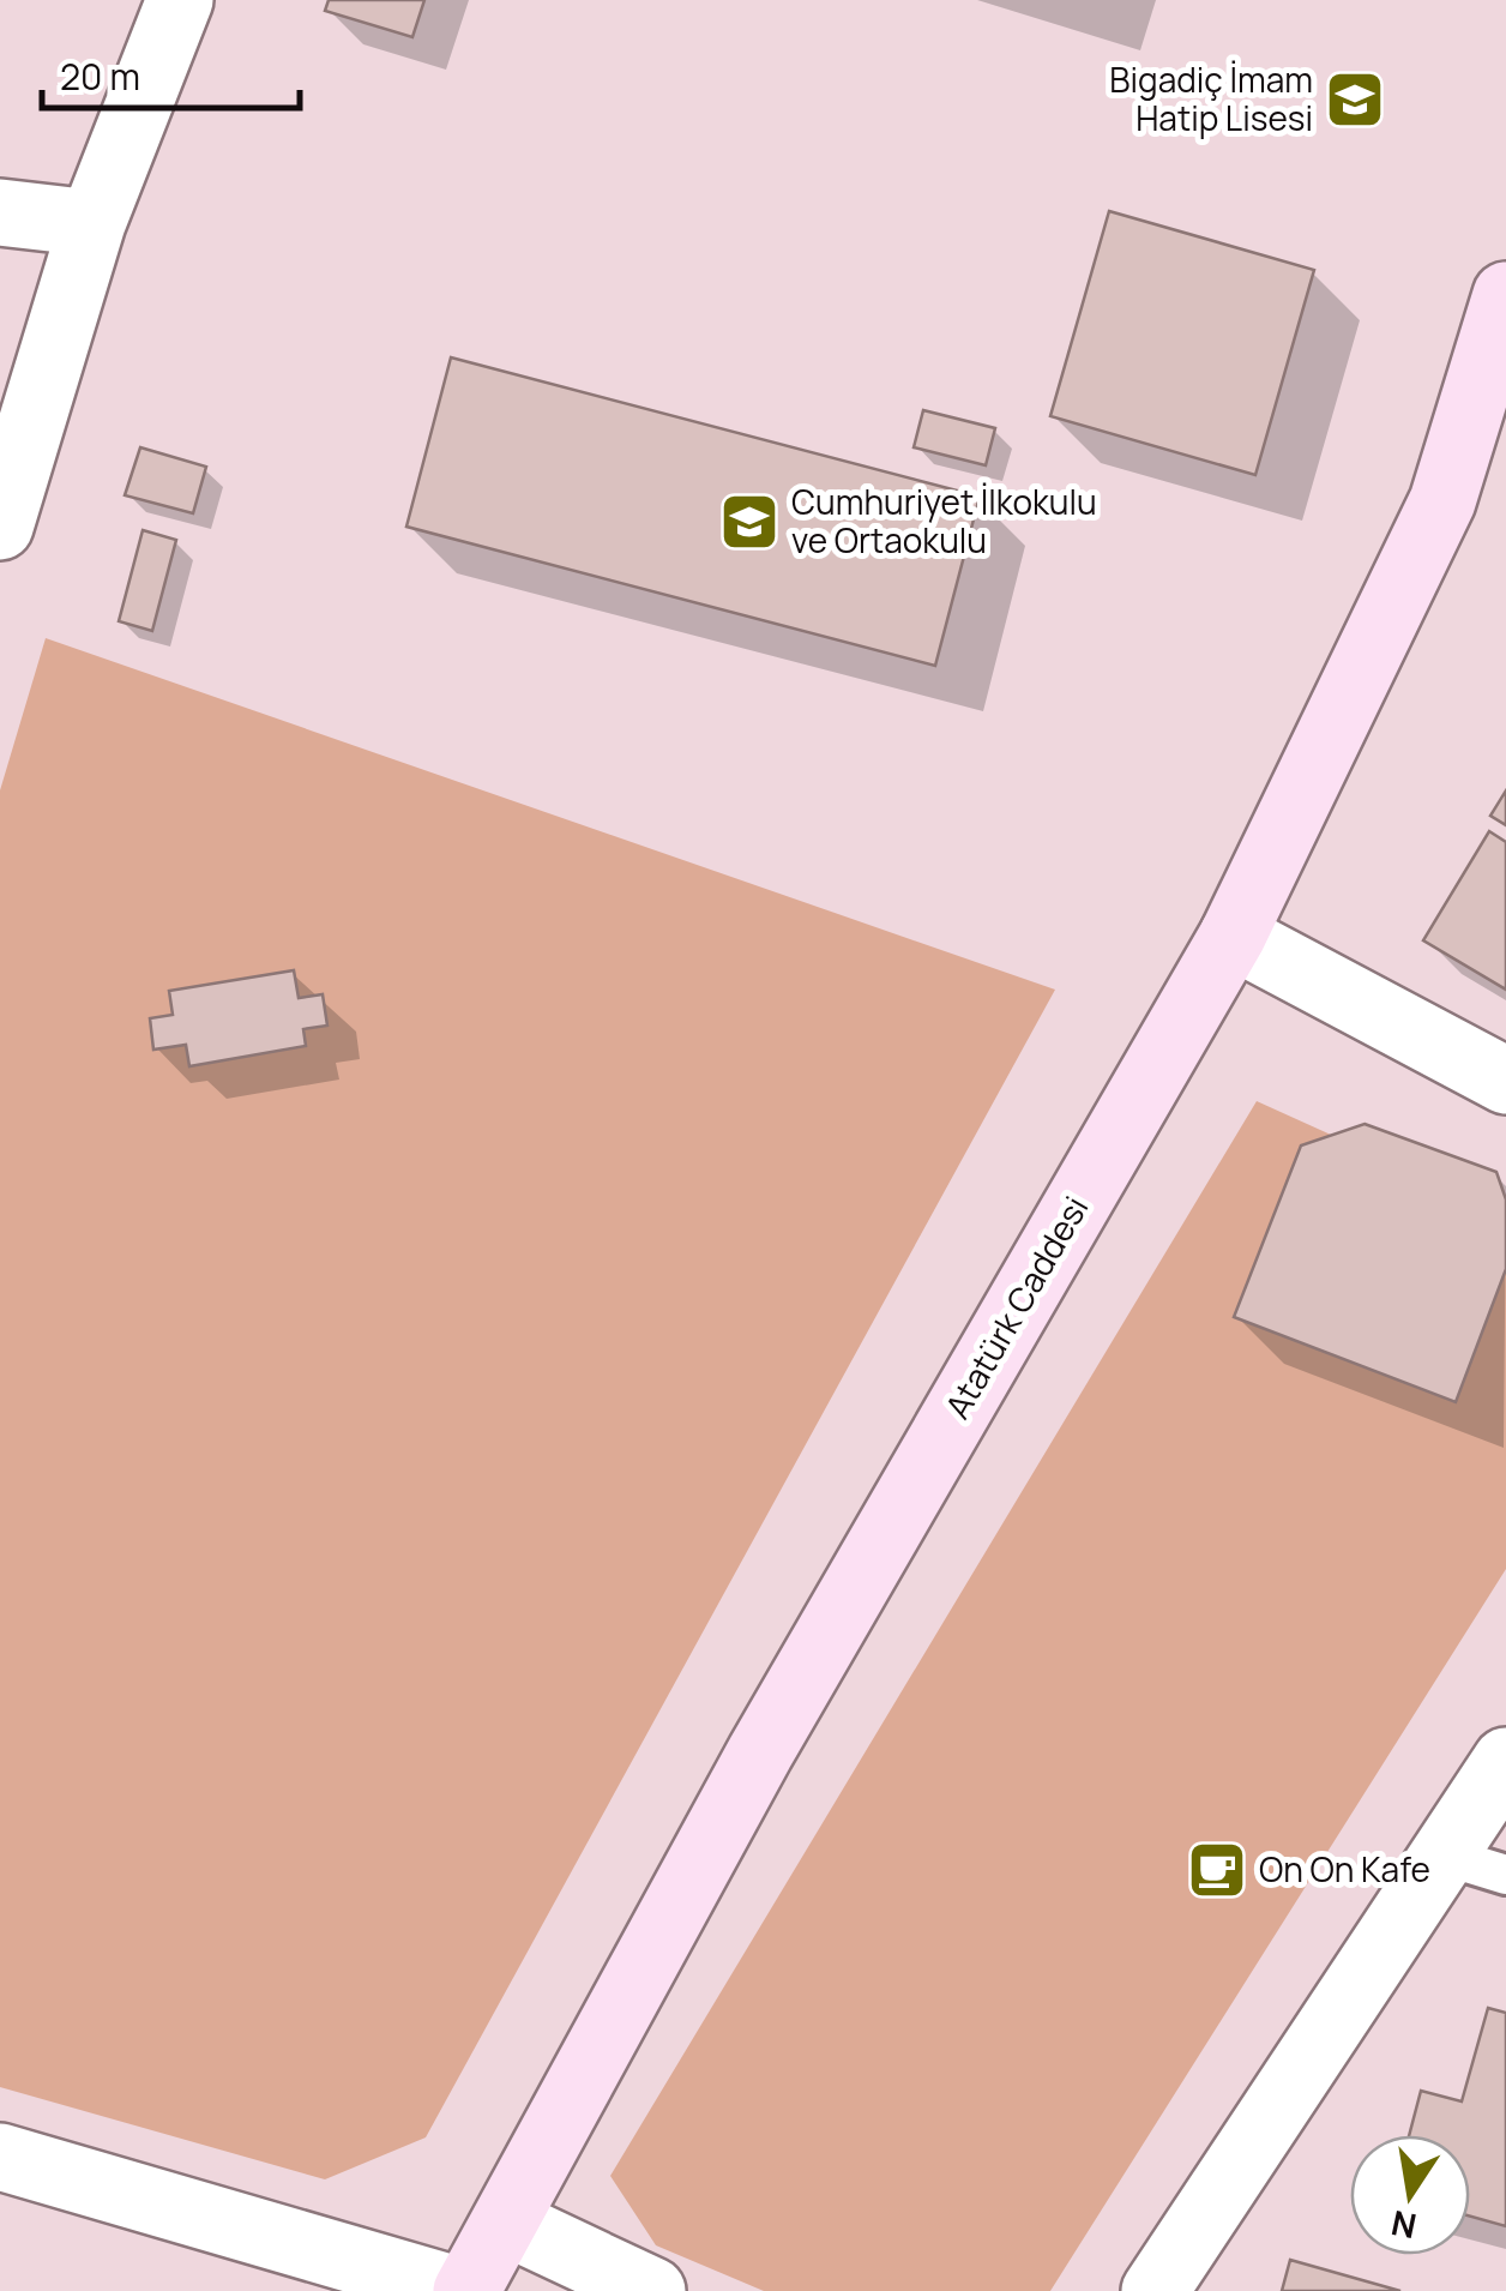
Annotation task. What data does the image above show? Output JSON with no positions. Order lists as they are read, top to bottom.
{
  "streets": {
    "main road": ["Atatürk Caddesi"]
  },
  "places": {
    "school or university": ["Bigadiç İmam Hatip Lisesi", "Cumhuriyet İlkokulu ve Ortaokulu"],
    "cafe": ["On On Kafe"]
  },
  "scale_bar": "20 m",
  "north": "bottom"
}
